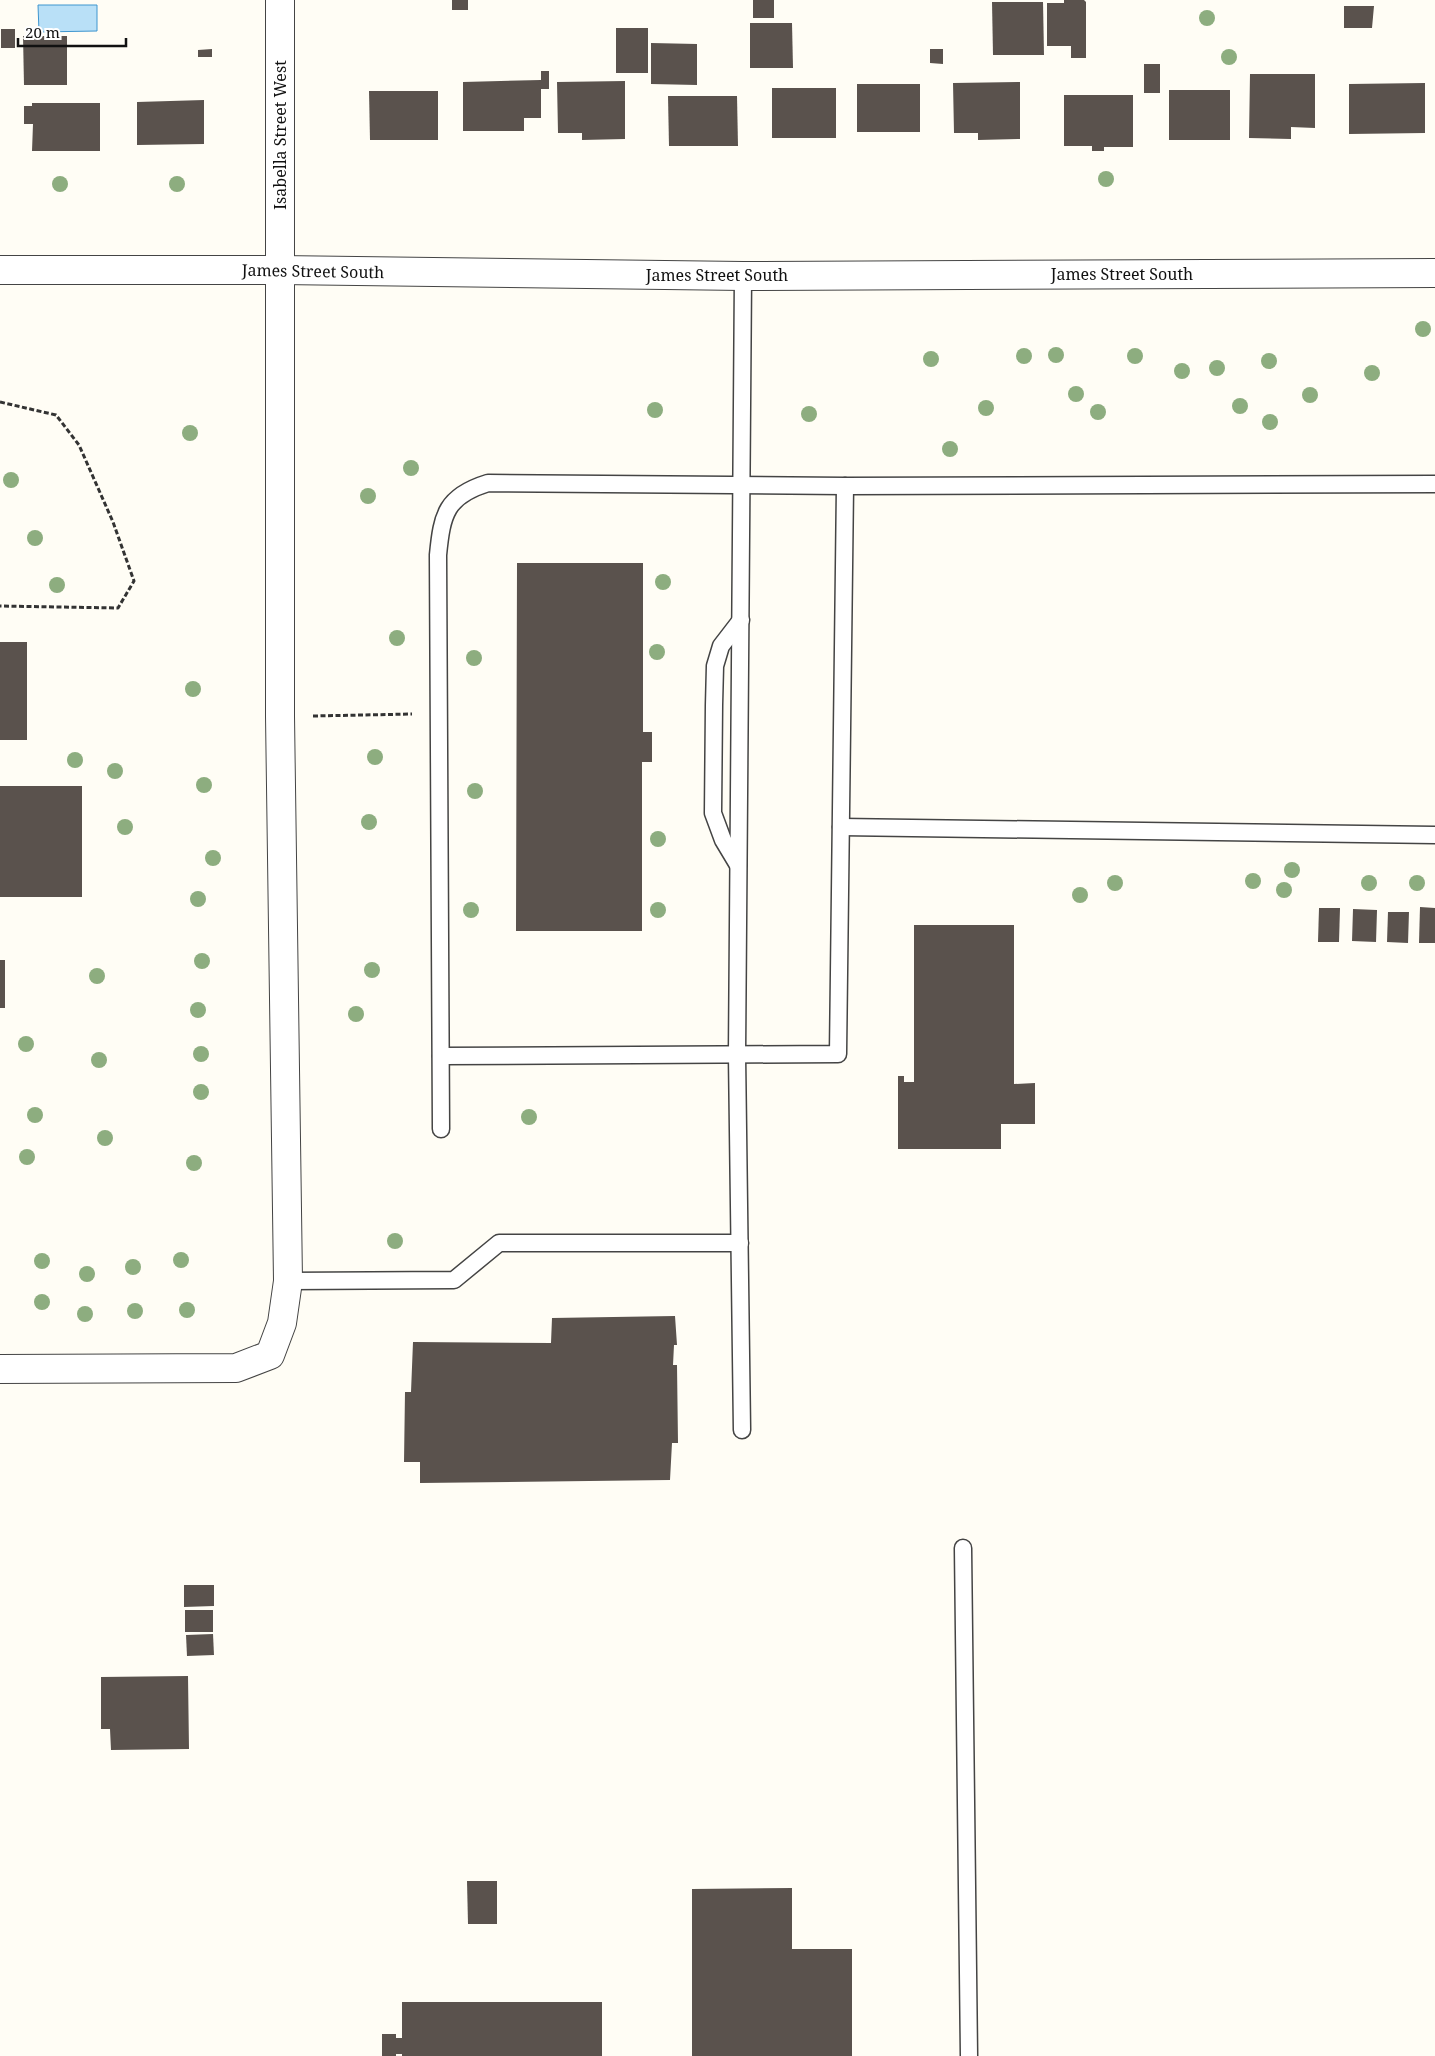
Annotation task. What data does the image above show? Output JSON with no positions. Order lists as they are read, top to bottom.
{
  "streets": {
    "street": ["Isabella Street West", "James Street South"]
  },
  "crossings": [
    ["Isabella Street West", "James Street South"]
  ],
  "scale_bar": "20 m"
}
